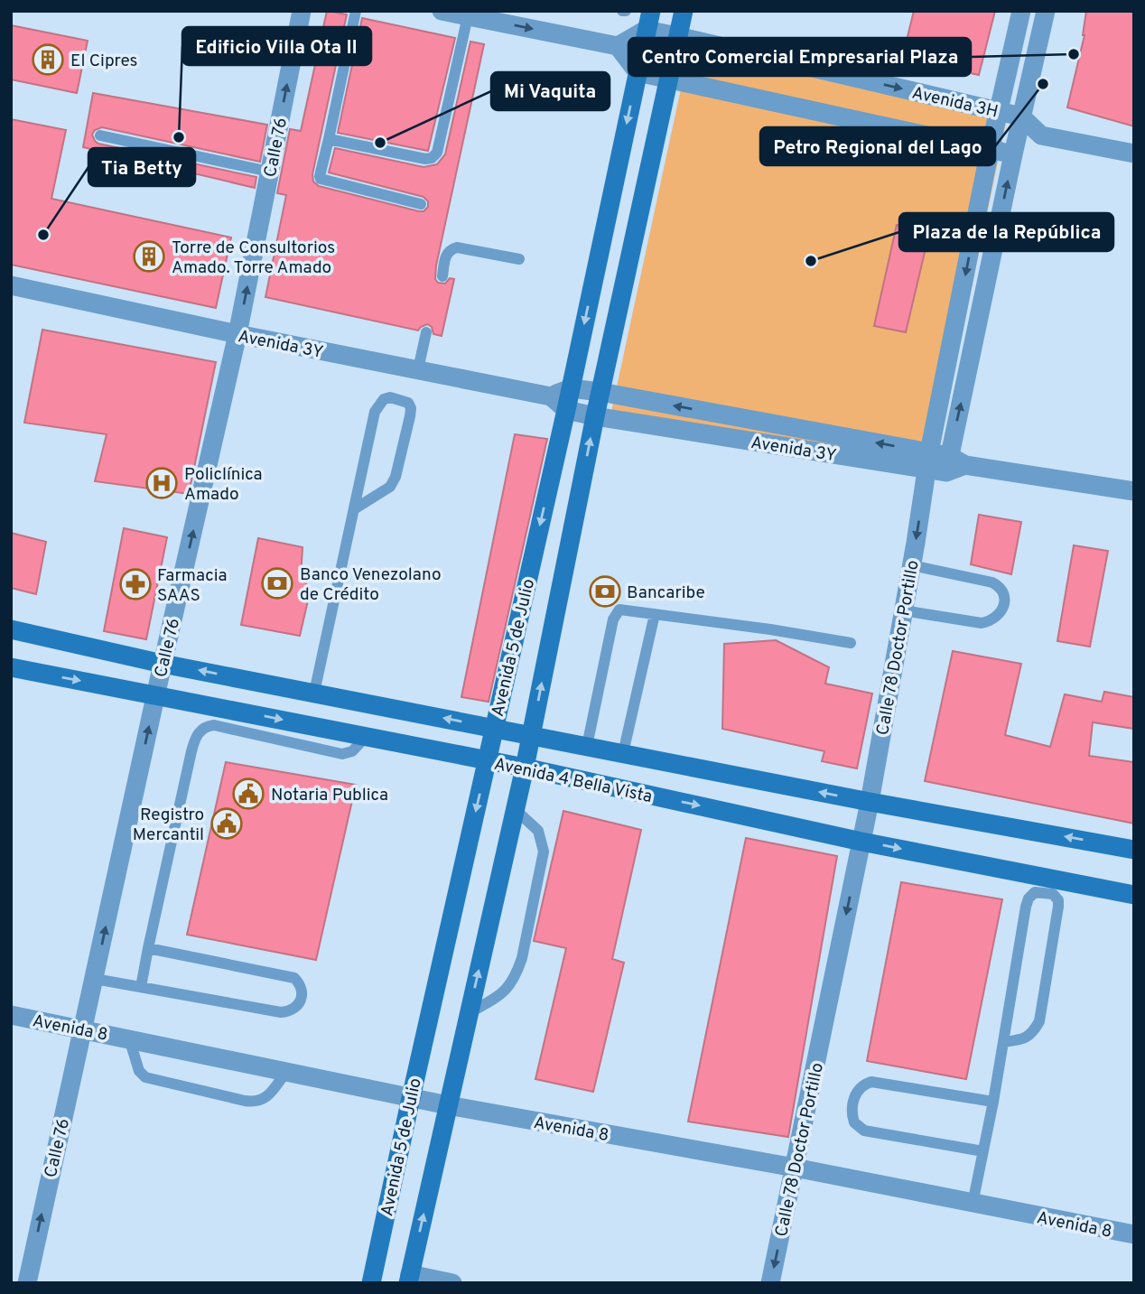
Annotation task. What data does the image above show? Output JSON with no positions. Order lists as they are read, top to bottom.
{
  "streets": {
    "main road": ["Avenida 5 de Julio", "Avenida 4 Bella Vista"],
    "street": [
      "Avenida 3H",
      "Calle 76",
      "Avenida 3Y",
      "Calle 78 Doctor Portillo",
      "Avenida 8"
    ]
  },
  "crossings": [
    ["Avenida 3H", "Avenida 5 de Julio"],
    ["Avenida 3H", "Calle 78 Doctor Portillo"],
    ["Calle 76", "Avenida 3Y"],
    ["Calle 76", "Avenida 4 Bella Vista"],
    ["Calle 76", "Avenida 8"],
    ["Avenida 3Y", "Avenida 5 de Julio"],
    ["Avenida 3Y", "Calle 78 Doctor Portillo"],
    ["Avenida 5 de Julio", "Avenida 4 Bella Vista"],
    ["Avenida 5 de Julio", "Avenida 8"],
    ["Calle 78 Doctor Portillo", "Avenida 4 Bella Vista"],
    ["Calle 78 Doctor Portillo", "Avenida 8"]
  ],
  "one_way": ["Calle 76"],
  "places": {
    "other": [
      "Centro Comercial Empresarial Plaza",
      "Petro Regional del Lago",
      "Edificio Villa Ota II",
      "Mi Vaquita",
      "Tia Betty",
      "Plaza de la República"
    ],
    "building": ["El Cipres", "Torre de Consultorios Amado. Torre Amado"],
    "hospital": ["Policlínica Amado"],
    "bank": ["Banco Venezolano de Crédito", "Bancaribe"],
    "pharmacy": ["Farmacia SAAS"],
    "public building": ["Notaria Publica", "Registro Mercantil"]
  }
}
